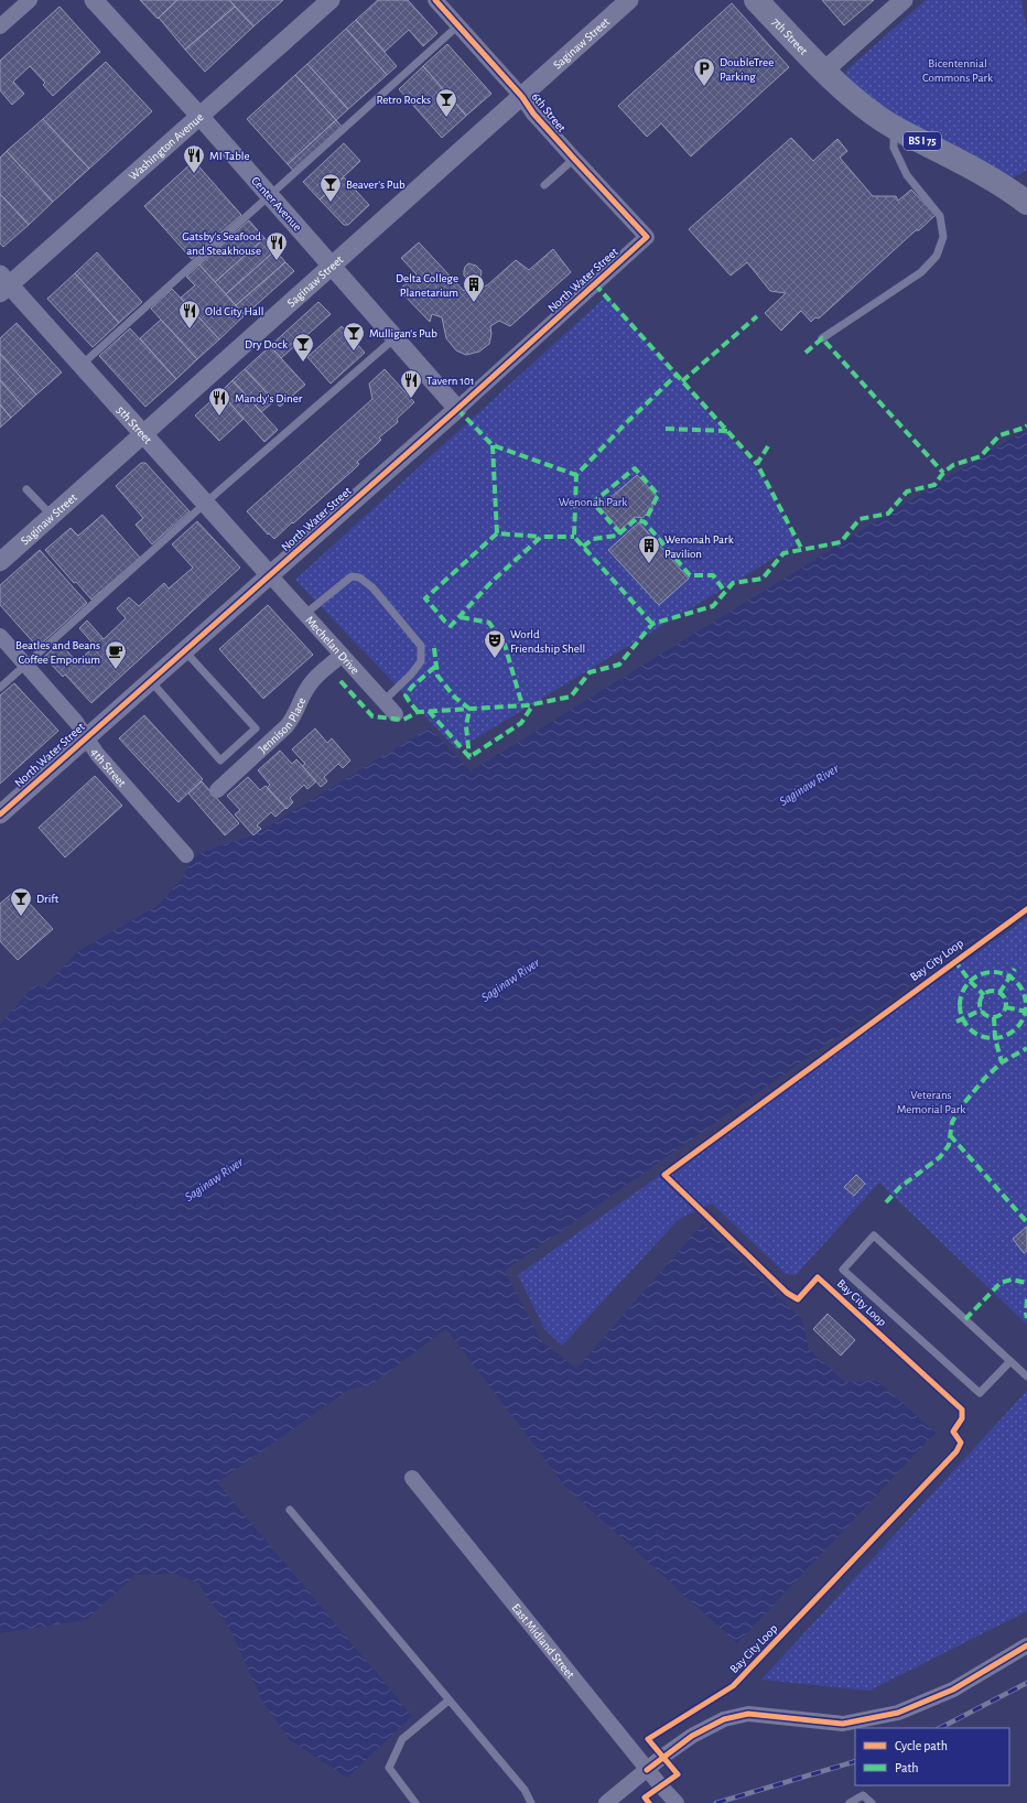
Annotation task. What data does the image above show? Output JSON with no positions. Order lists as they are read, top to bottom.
{
  "streets": {
    "highway": ["7th Street", "BS I 75"],
    "street": [
      "Saginaw Street",
      "6th Street",
      "Washington Avenue",
      "Center Avenue",
      "North Water Street",
      "5th Street",
      "Mechelan Drive",
      "Jennison Place",
      "4th Street",
      "East Midland Street"
    ],
    "cycle path": ["Bay City Loop"]
  },
  "crossings": [
    ["7th Street", "BS I 75"],
    ["Saginaw Street", "6th Street"],
    ["Saginaw Street", "Center Avenue"],
    ["Saginaw Street", "5th Street"],
    ["6th Street", "North Water Street"],
    ["Washington Avenue", "Center Avenue"],
    ["Washington Avenue", "5th Street"],
    ["Center Avenue", "North Water Street"],
    ["North Water Street", "5th Street"],
    ["North Water Street", "Mechelan Drive"],
    ["North Water Street", "4th Street"],
    ["5th Street", "Mechelan Drive"],
    ["Mechelan Drive", "Jennison Place"]
  ],
  "water": ["Saginaw River"],
  "parks": ["Bicentennial Commons Park", "Wenonah Park", "Veterans Memorial Park"],
  "places": {
    "parking": ["DoubleTree Parking"],
    "bar": [
      "Retro Rocks",
      "Beaver's Pub",
      "Mulligan's Pub",
      "Dry Dock",
      "Drift"
    ],
    "restaurant": [
      "MI Table",
      "Gatsby's Seafood and Steakhouse",
      "Old City Hall",
      "Tavern 101",
      "Mandy's Diner"
    ],
    "building": ["Delta College Planetarium", "Wenonah Park Pavilion"],
    "theatre": ["World Friendship Shell"],
    "cafe": ["Beatles and Beans Coffee Emporium"]
  },
  "legend": ["Cycle path", "Path"]
}
